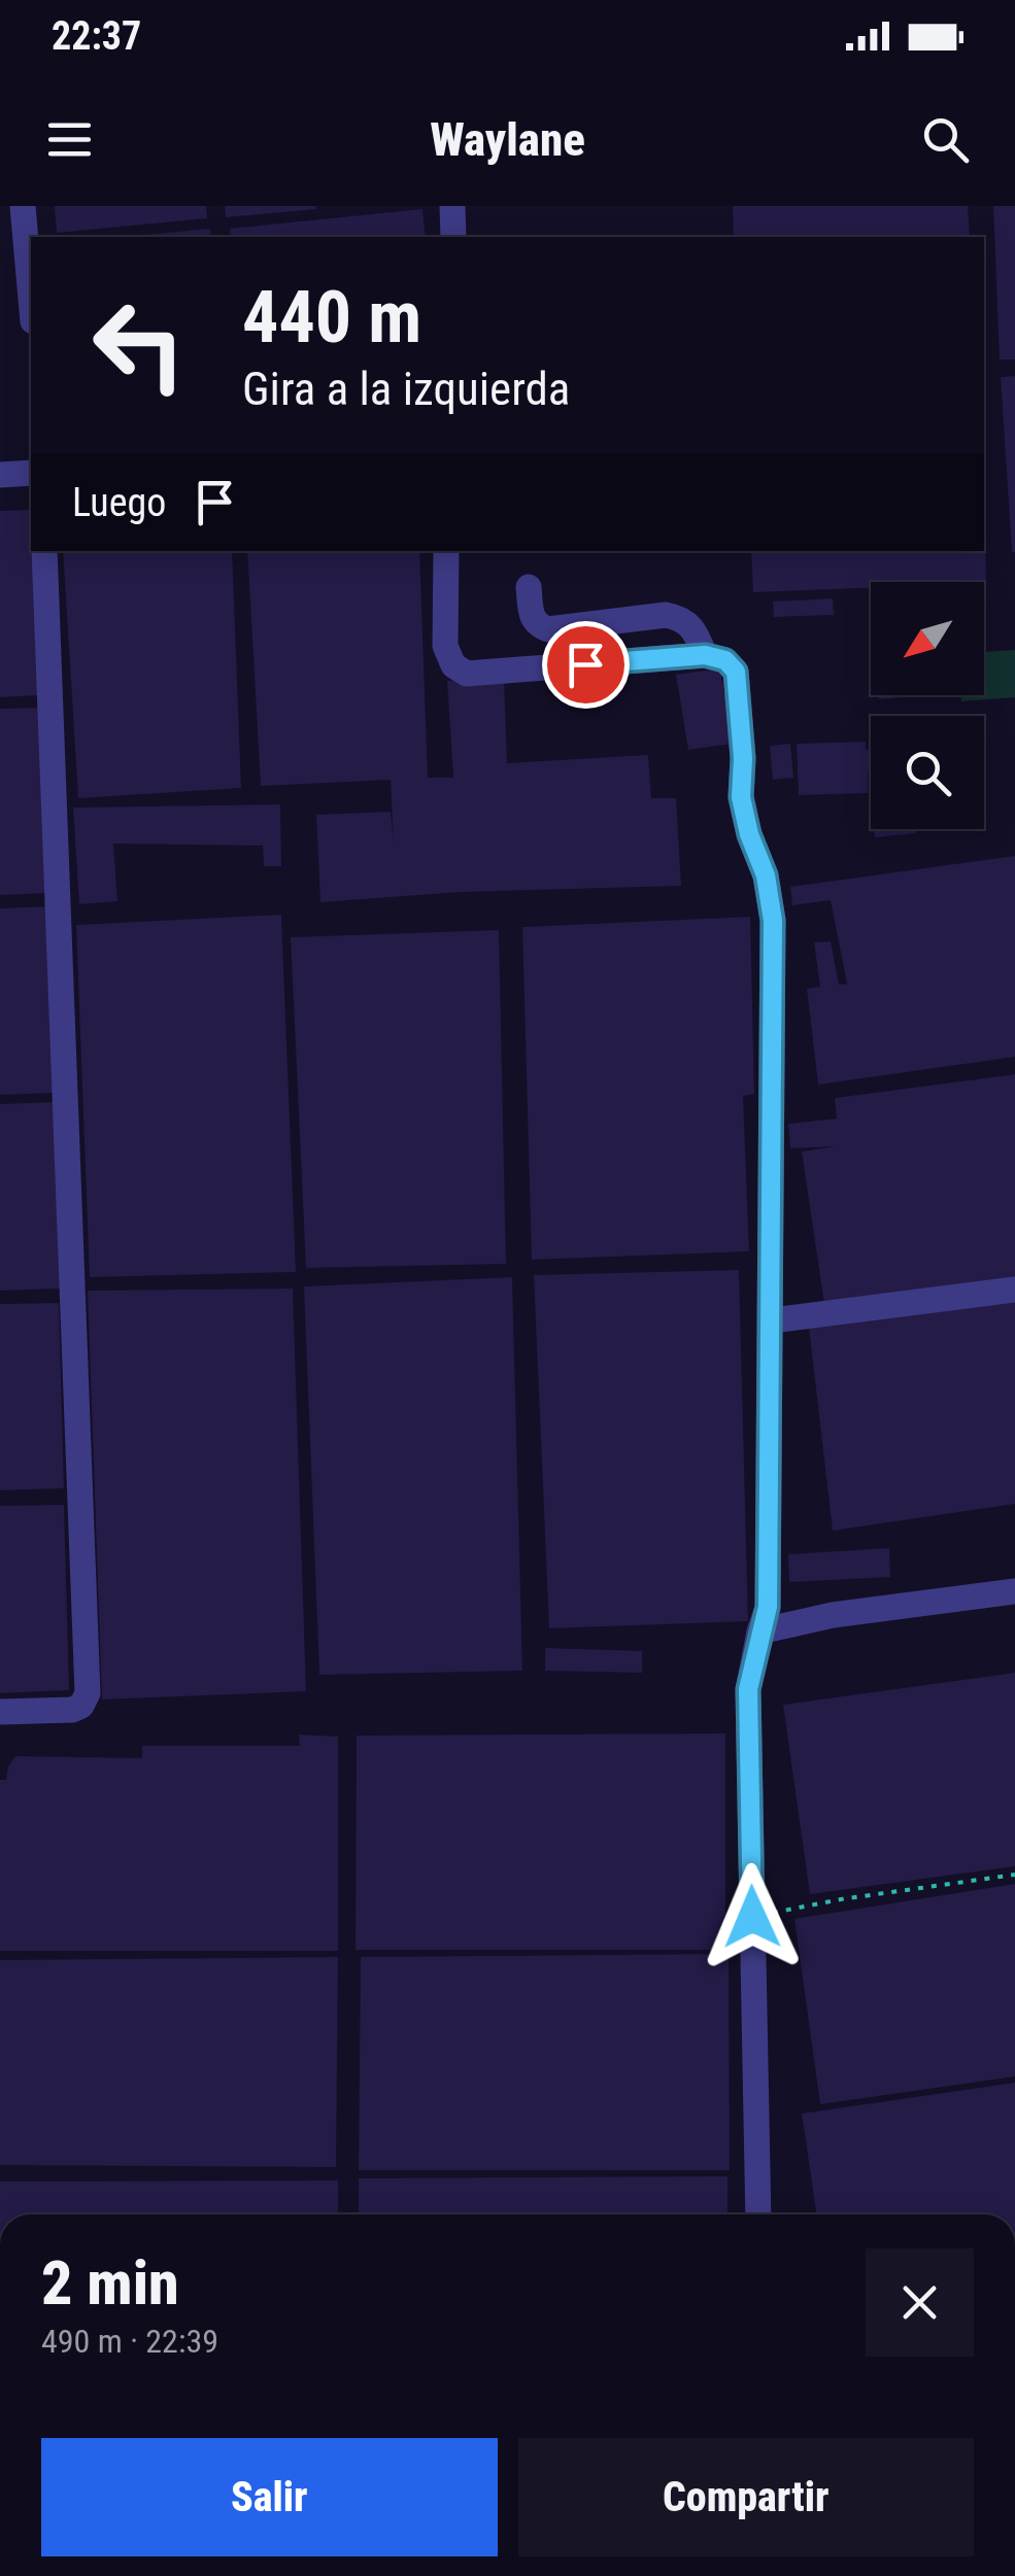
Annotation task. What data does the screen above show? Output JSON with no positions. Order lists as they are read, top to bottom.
{
  "north": "bottom left",
  "page": {
    "status": "22:37",
    "header": "Waylane",
    "turn": ["440 m", "Gira a la izquierda"],
    "then": "Luego",
    "heading": ["2 min", "490 m · 22:39"],
    "buttons": ["Salir", "Compartir"]
  }
}
